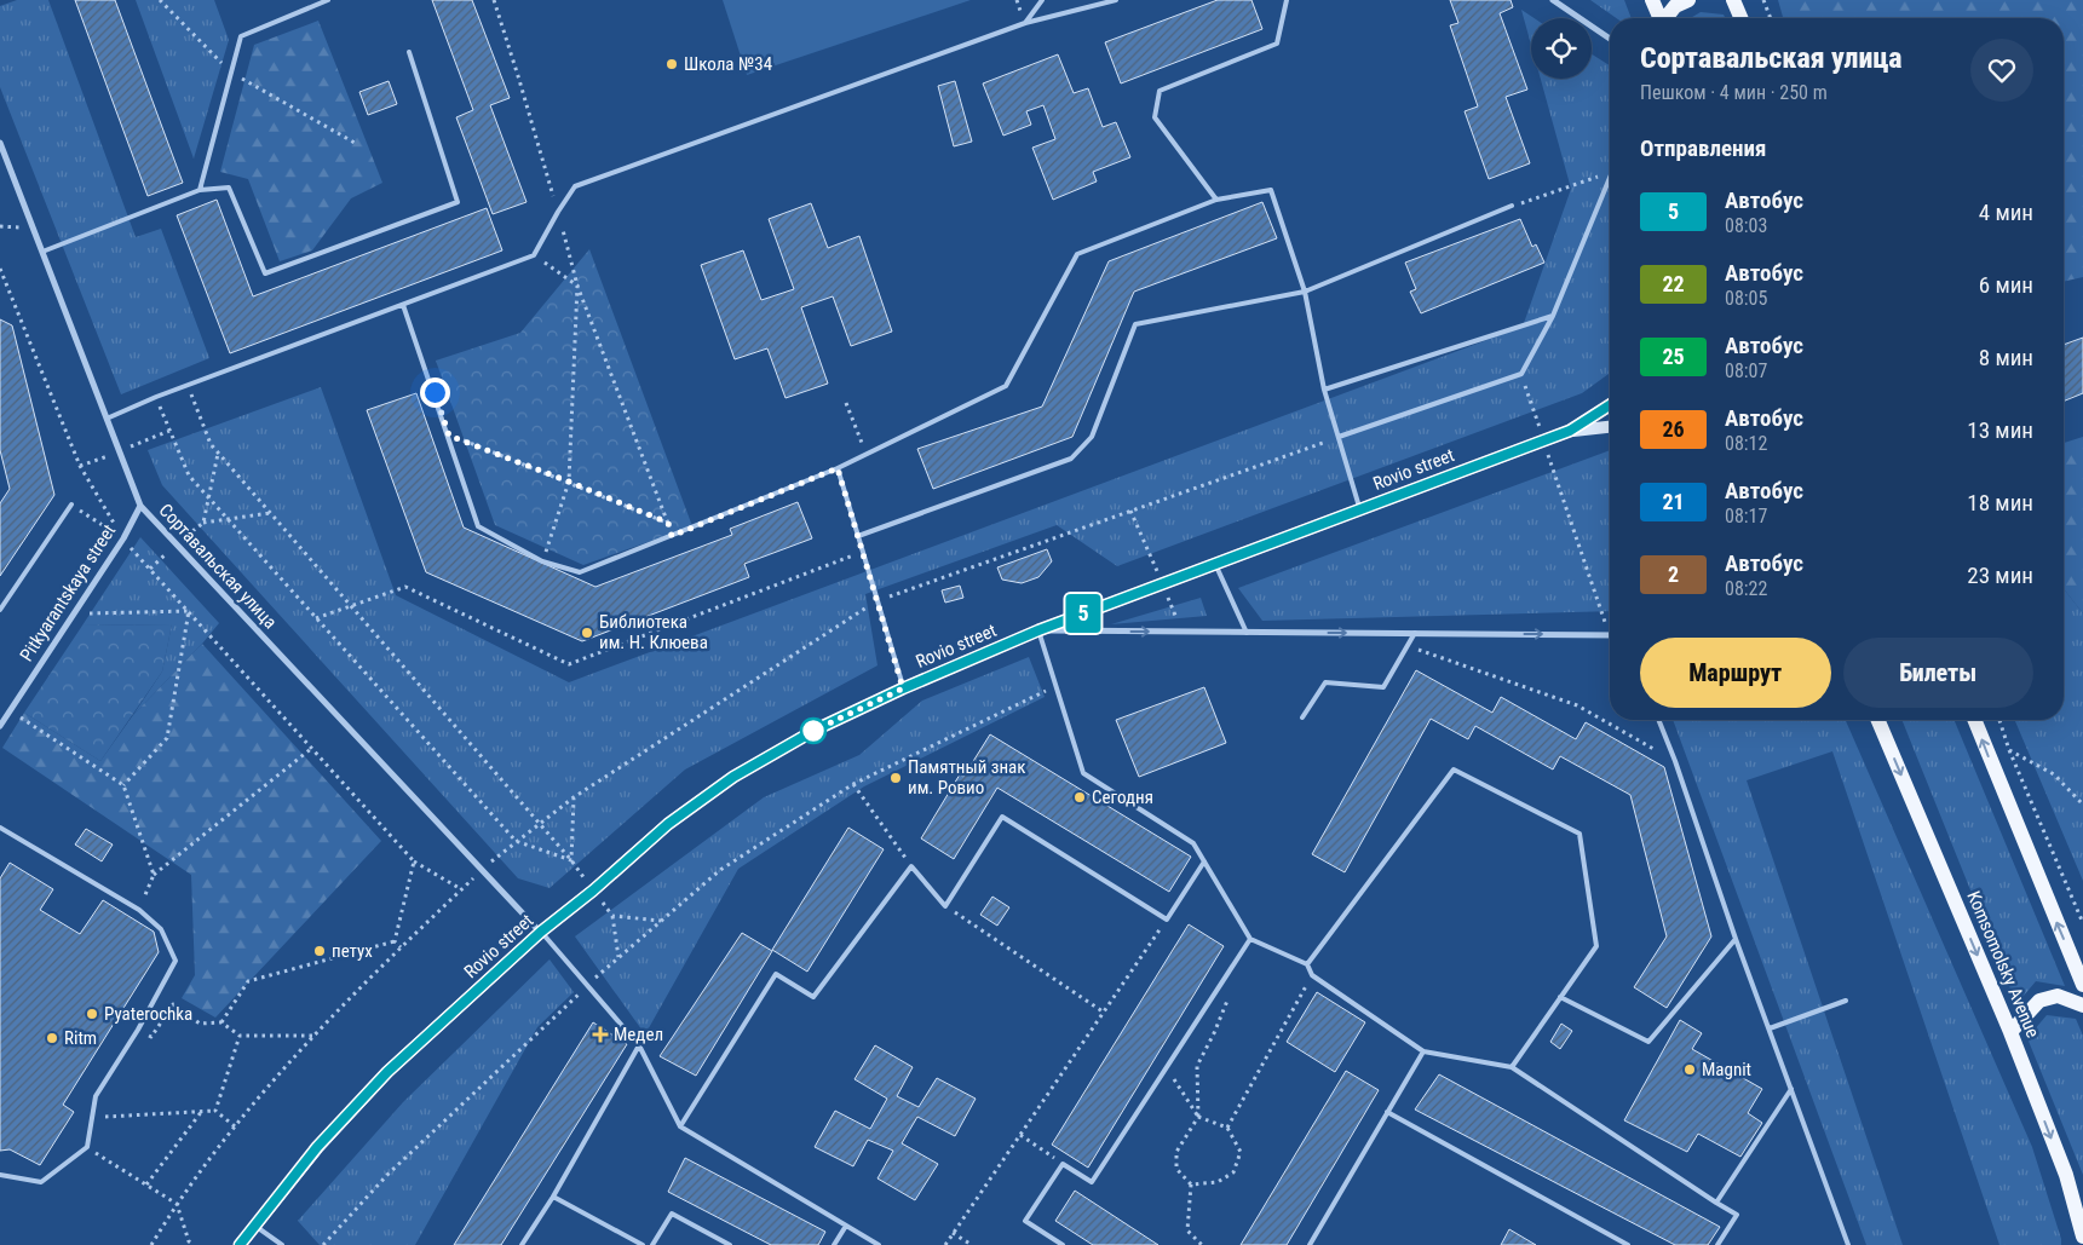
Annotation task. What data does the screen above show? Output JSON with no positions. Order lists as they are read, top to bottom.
{
  "streets": {
    "main road": ["Rovio street", "Komsomolsky Avenue"],
    "street": ["Сортавальская улица", "Pitkyarantskaya street"]
  },
  "crossings": [
    ["Rovio street", "Сортавальская улица"],
    ["Сортавальская улица", "Pitkyarantskaya street"]
  ],
  "places": {
    "other": [
      "Школа №34",
      "Библиотека им. Н. Клюева",
      "Памятный знак им. Ровио",
      "Сегодня",
      "петух",
      "Pyaterochka",
      "Ritm",
      "Magnit"
    ],
    "health": ["Медел"]
  },
  "lines": ["bus line 5"],
  "page": {
    "on_map": "5",
    "heading": [
      ["Сортавальская улица", "Пешком · 4 мин · 250 m"],
      "Отправления"
    ],
    "list": [
      {
        "mark": "5",
        "name": "Автобус",
        "note": "08:03",
        "value": "4 мин"
      },
      {
        "mark": "22",
        "name": "Автобус",
        "note": "08:05",
        "value": "6 мин"
      },
      {
        "mark": "25",
        "name": "Автобус",
        "note": "08:07",
        "value": "8 мин"
      },
      {
        "mark": "26",
        "name": "Автобус",
        "note": "08:12",
        "value": "13 мин"
      },
      {
        "mark": "21",
        "name": "Автобус",
        "note": "08:17",
        "value": "18 мин"
      },
      {
        "mark": "2",
        "name": "Автобус",
        "note": "08:22",
        "value": "23 мин"
      }
    ],
    "buttons": ["Маршрут", "Билеты"]
  }
}
